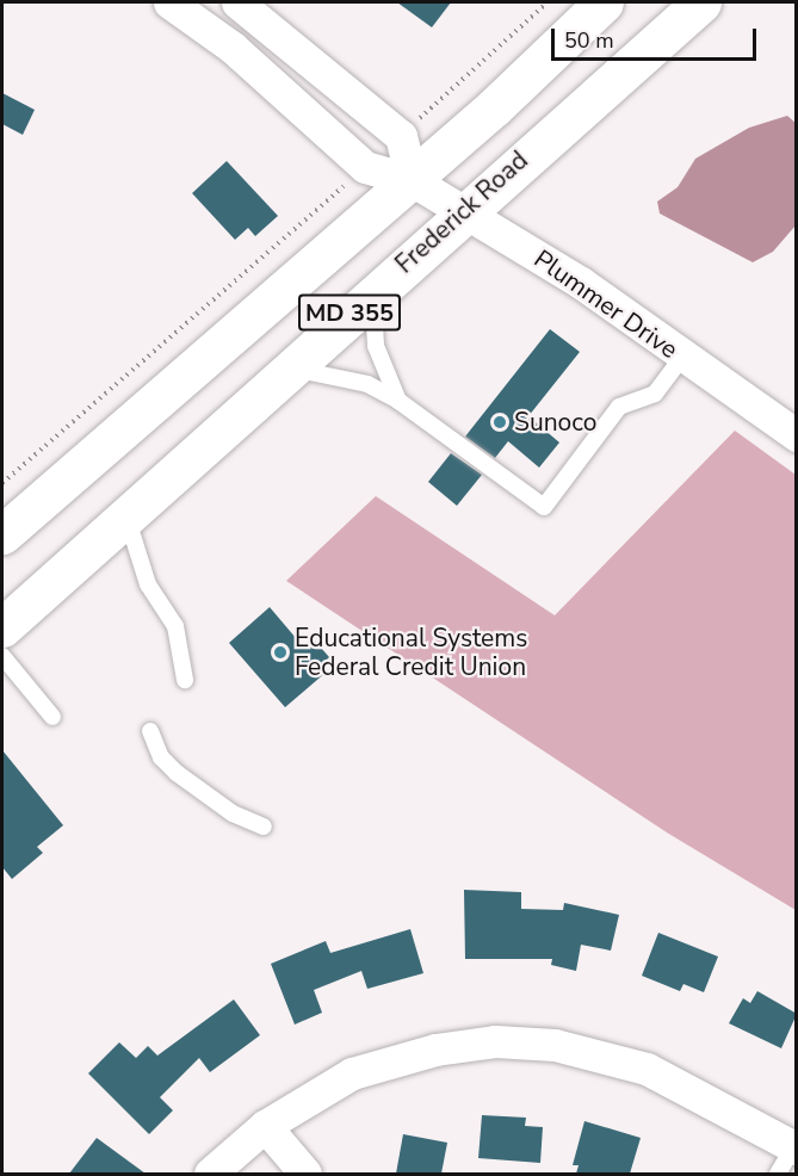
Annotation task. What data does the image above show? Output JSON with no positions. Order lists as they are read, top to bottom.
{
  "streets": {
    "main road": ["Frederick Road", "MD 355"],
    "street": ["Plummer Drive"]
  },
  "crossings": [
    ["Frederick Road", "Plummer Drive"],
    ["Plummer Drive", "MD 355"]
  ],
  "places": ["Sunoco", "Educational Systems Federal Credit Union"],
  "scale_bar": "50 m"
}
